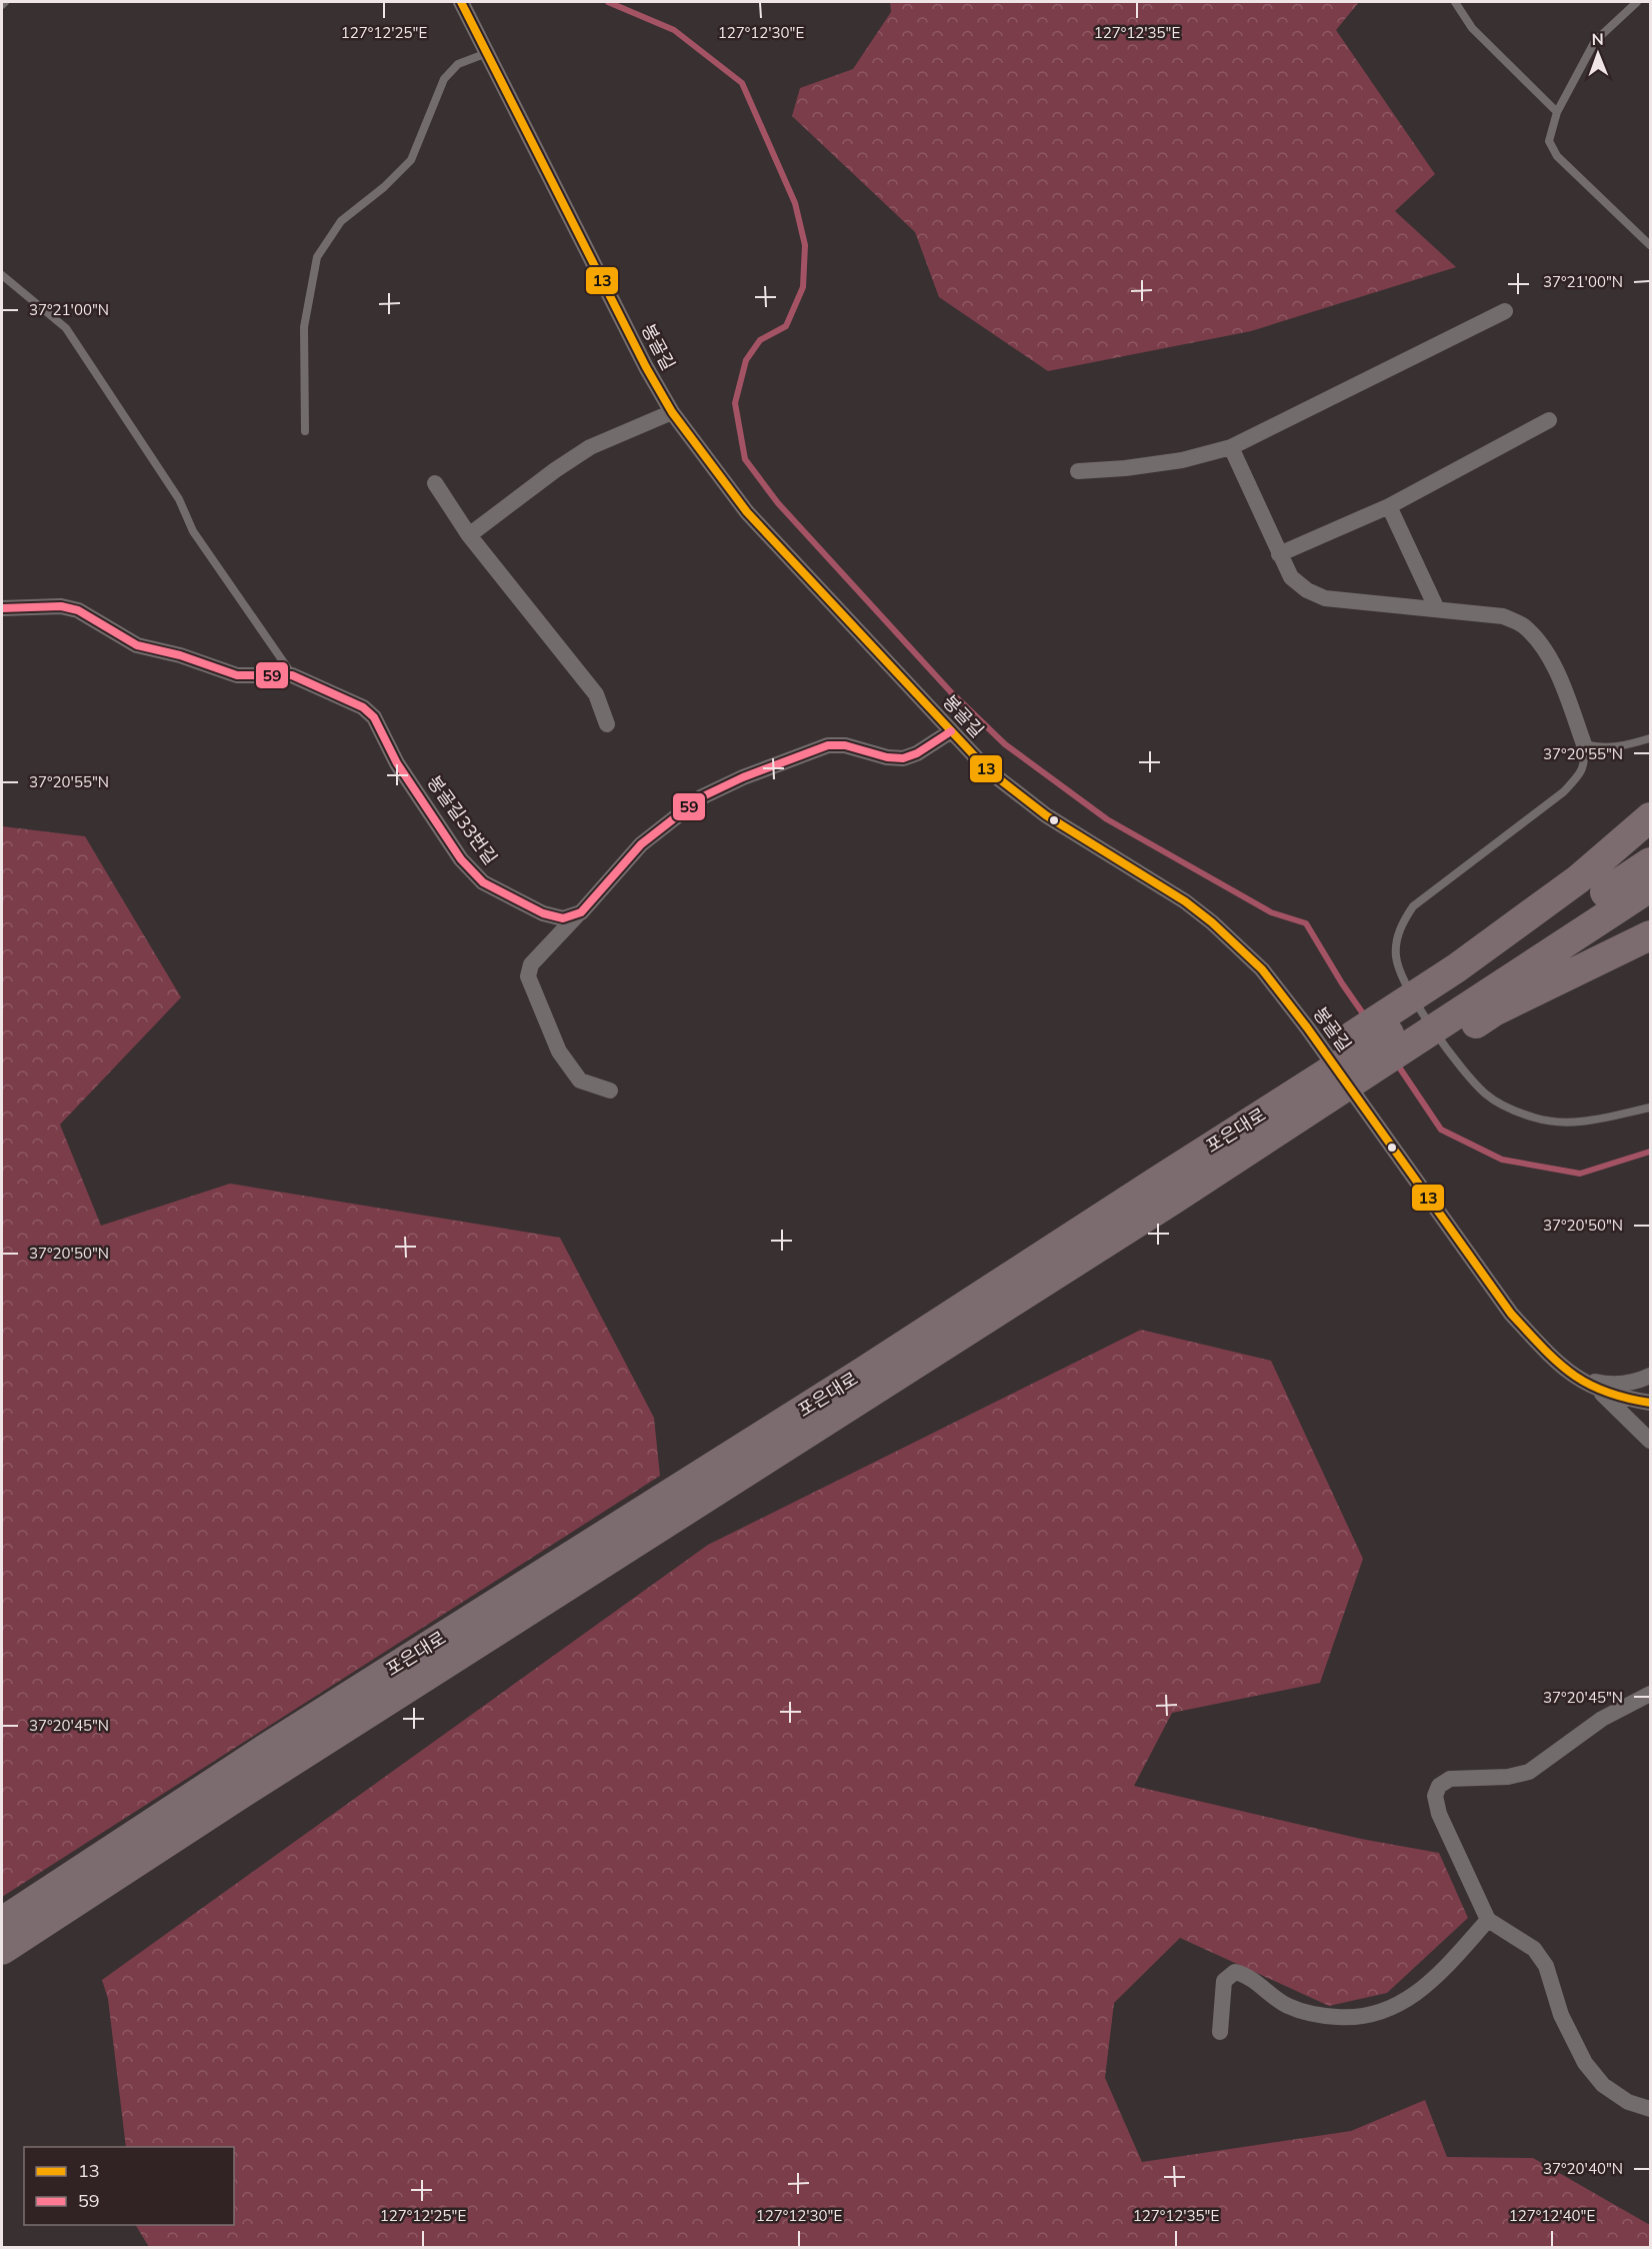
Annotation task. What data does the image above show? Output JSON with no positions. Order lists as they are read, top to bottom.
{
  "streets": {
    "highway": ["포은대로"],
    "street": ["봉골길", "봉골길33번길"]
  },
  "lines": ["transit line 13", "transit line 59"],
  "legend": ["13", "59"],
  "north": "top",
  "coordinates": [
    "127°12'25\"E",
    "127°12'30\"E",
    "127°12'35\"E",
    "37°21'00\"N",
    "37°20'55\"N",
    "37°20'50\"N",
    "37°20'45\"N",
    "37°20'40\"N",
    "127°12'40\"E"
  ]
}
